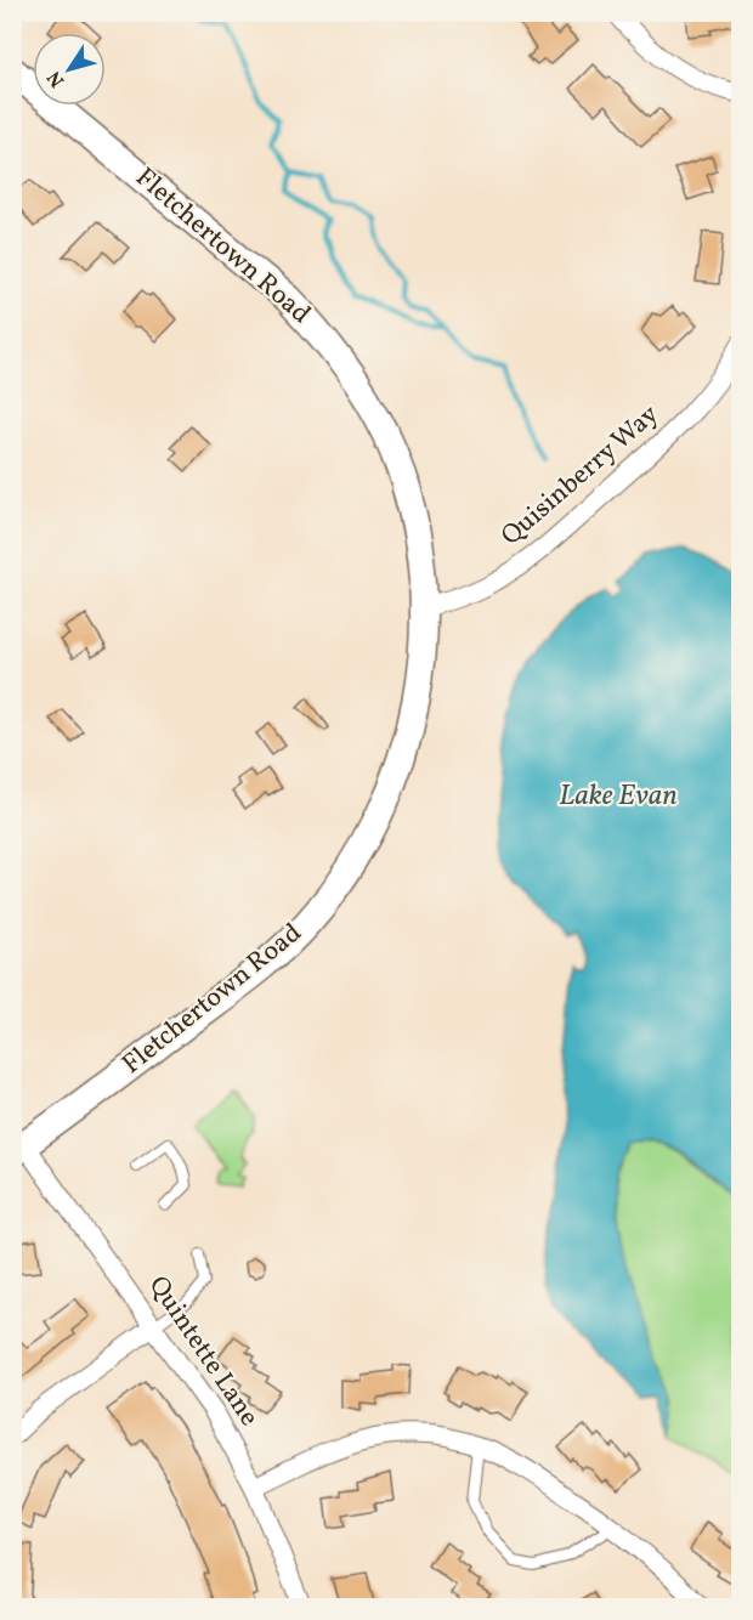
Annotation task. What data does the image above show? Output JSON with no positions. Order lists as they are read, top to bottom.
{
  "streets": {
    "street": ["Fletchertown Road", "Quisinberry Way", "Quintette Lane"]
  },
  "crossings": [
    ["Fletchertown Road", "Quisinberry Way"],
    ["Fletchertown Road", "Quintette Lane"]
  ],
  "water": ["Lake Evan"],
  "north": "bottom left"
}
